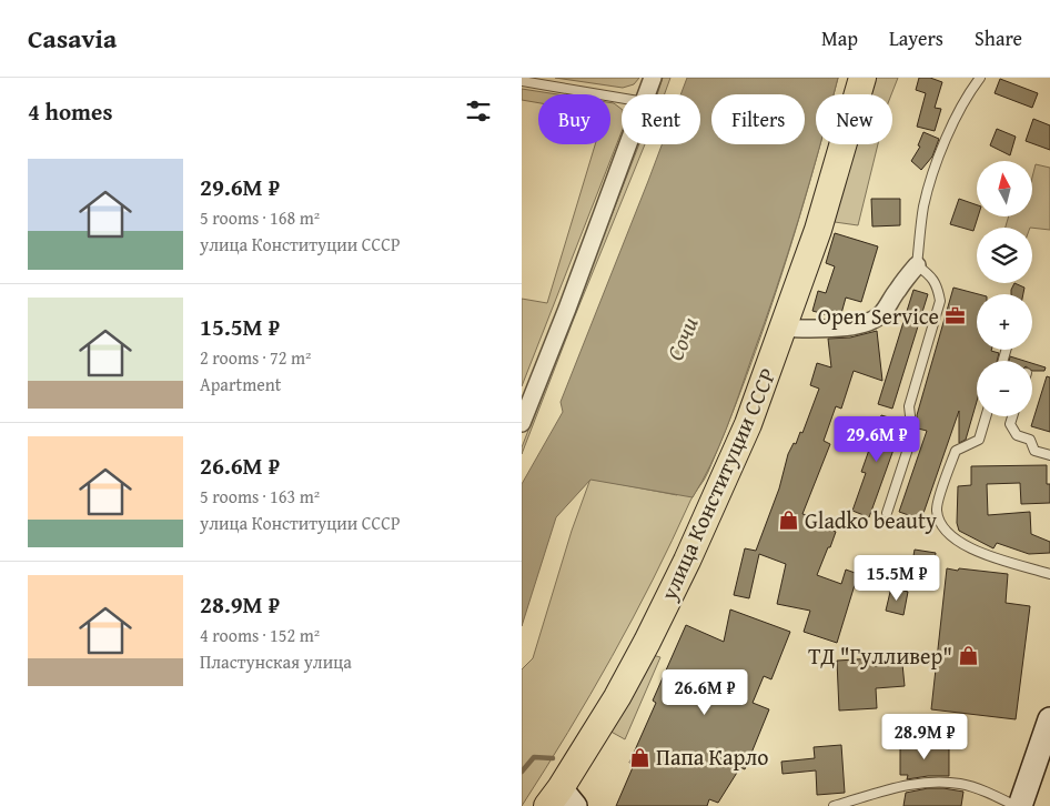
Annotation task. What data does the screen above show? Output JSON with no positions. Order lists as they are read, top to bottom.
{
  "streets": {
    "main road": ["улица Конституции СССР"]
  },
  "water": ["Сочи"],
  "places": {
    "office": ["Open Service"],
    "shop": ["Gladko beauty", "ТД \"Гулливер\"", "Папа Карло"]
  },
  "north": "top",
  "page": {
    "header": "Casavia",
    "nav": ["Map", "Layers", "Share"],
    "heading": "4 homes",
    "chip": [
      "Buy",
      "Rent",
      "Filters",
      "New"
    ],
    "list": [
      {
        "name": "29.6M ₽",
        "note": "5 rooms · 168 m² · улица Конституции СССР"
      },
      {
        "name": "15.5M ₽",
        "note": "2 rooms · 72 m² · Apartment"
      },
      {
        "name": "26.6M ₽",
        "note": "5 rooms · 163 m² · улица Конституции СССР"
      },
      {
        "name": "28.9M ₽",
        "note": "4 rooms · 152 m² · Пластунская улица"
      }
    ],
    "map_buttons": ["+", "−"],
    "price": [
      "29.6M ₽",
      "15.5M ₽",
      "26.6M ₽",
      "28.9M ₽"
    ]
  }
}
